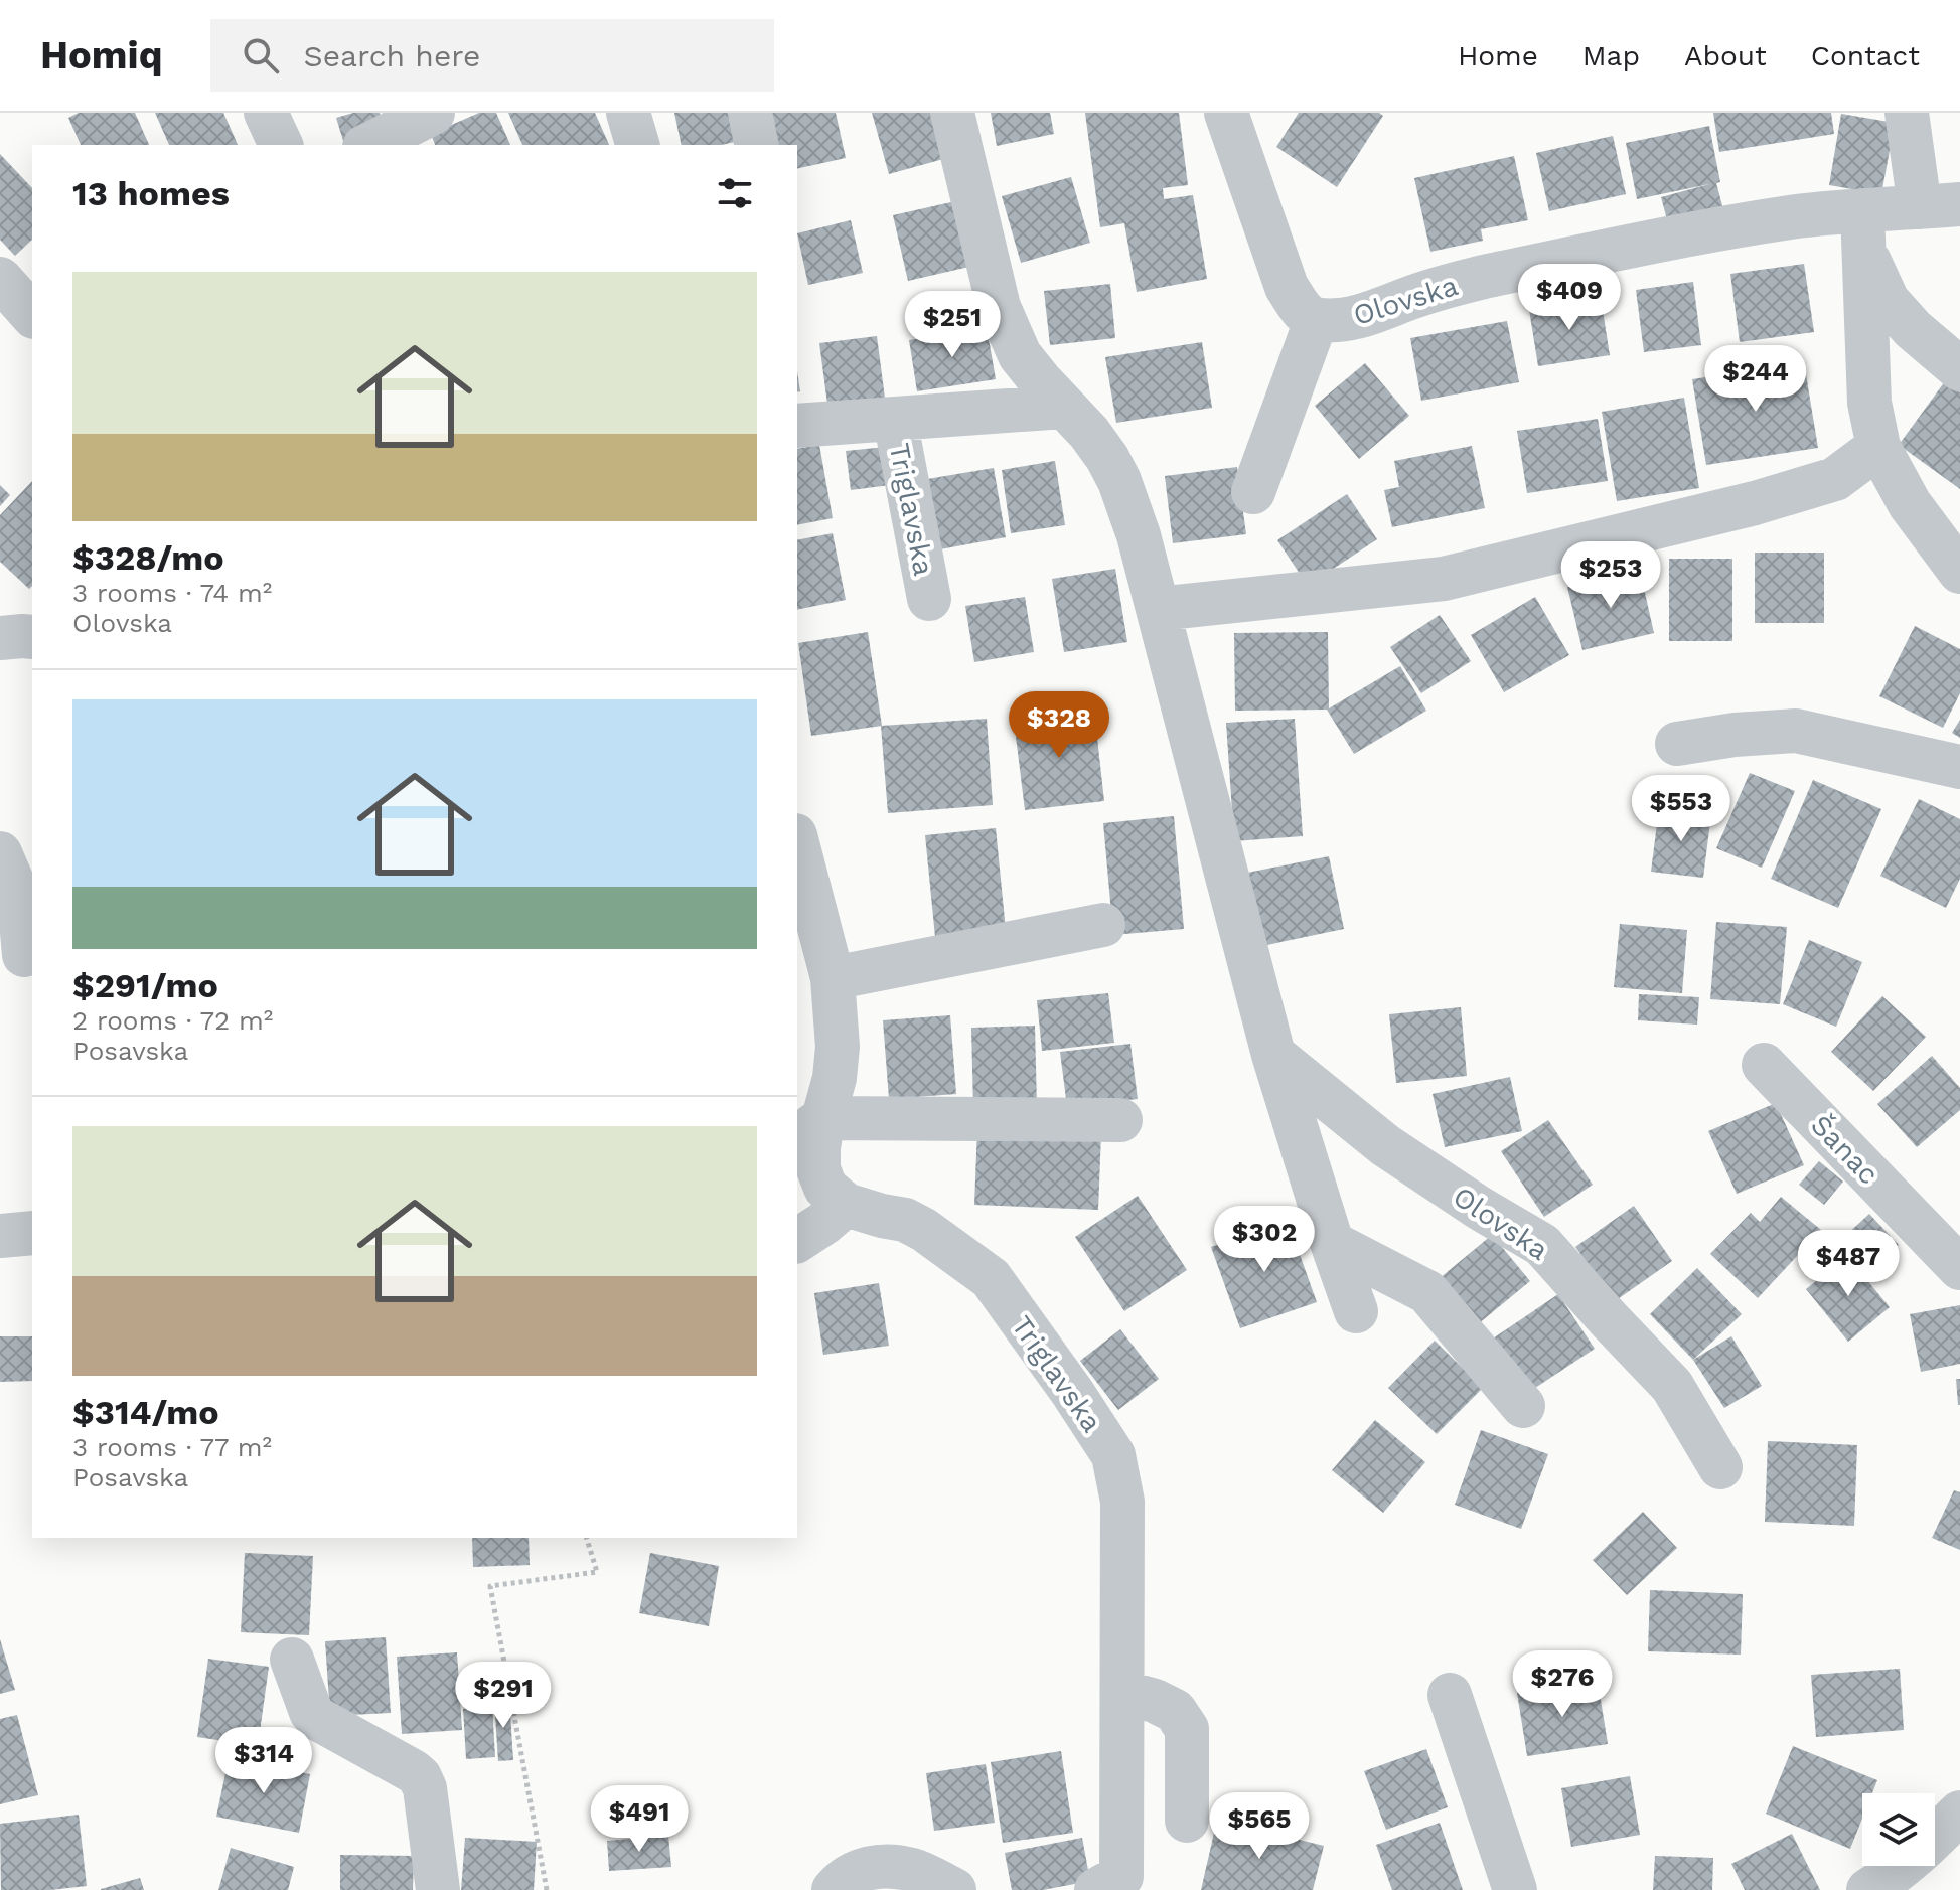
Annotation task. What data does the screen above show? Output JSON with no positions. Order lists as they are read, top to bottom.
{
  "streets": {
    "street": ["Olovska", "Triglavska", "Šanac"]
  },
  "page": {
    "header": "Homiq",
    "search": "Search here",
    "nav": [
      "Home",
      "Map",
      "About",
      "Contact"
    ],
    "heading": "13 homes",
    "list": [
      {
        "name": "$328/mo",
        "note": "3 rooms · 74 m² · Olovska"
      },
      {
        "name": "$291/mo",
        "note": "2 rooms · 72 m² · Posavska"
      },
      {
        "name": "$314/mo",
        "note": "3 rooms · 77 m² · Posavska"
      }
    ],
    "price": [
      "$409",
      "$251",
      "$244",
      "$253",
      "$328",
      "$553",
      "$302",
      "$487",
      "$276",
      "$291",
      "$314",
      "$491",
      "$565"
    ]
  }
}
